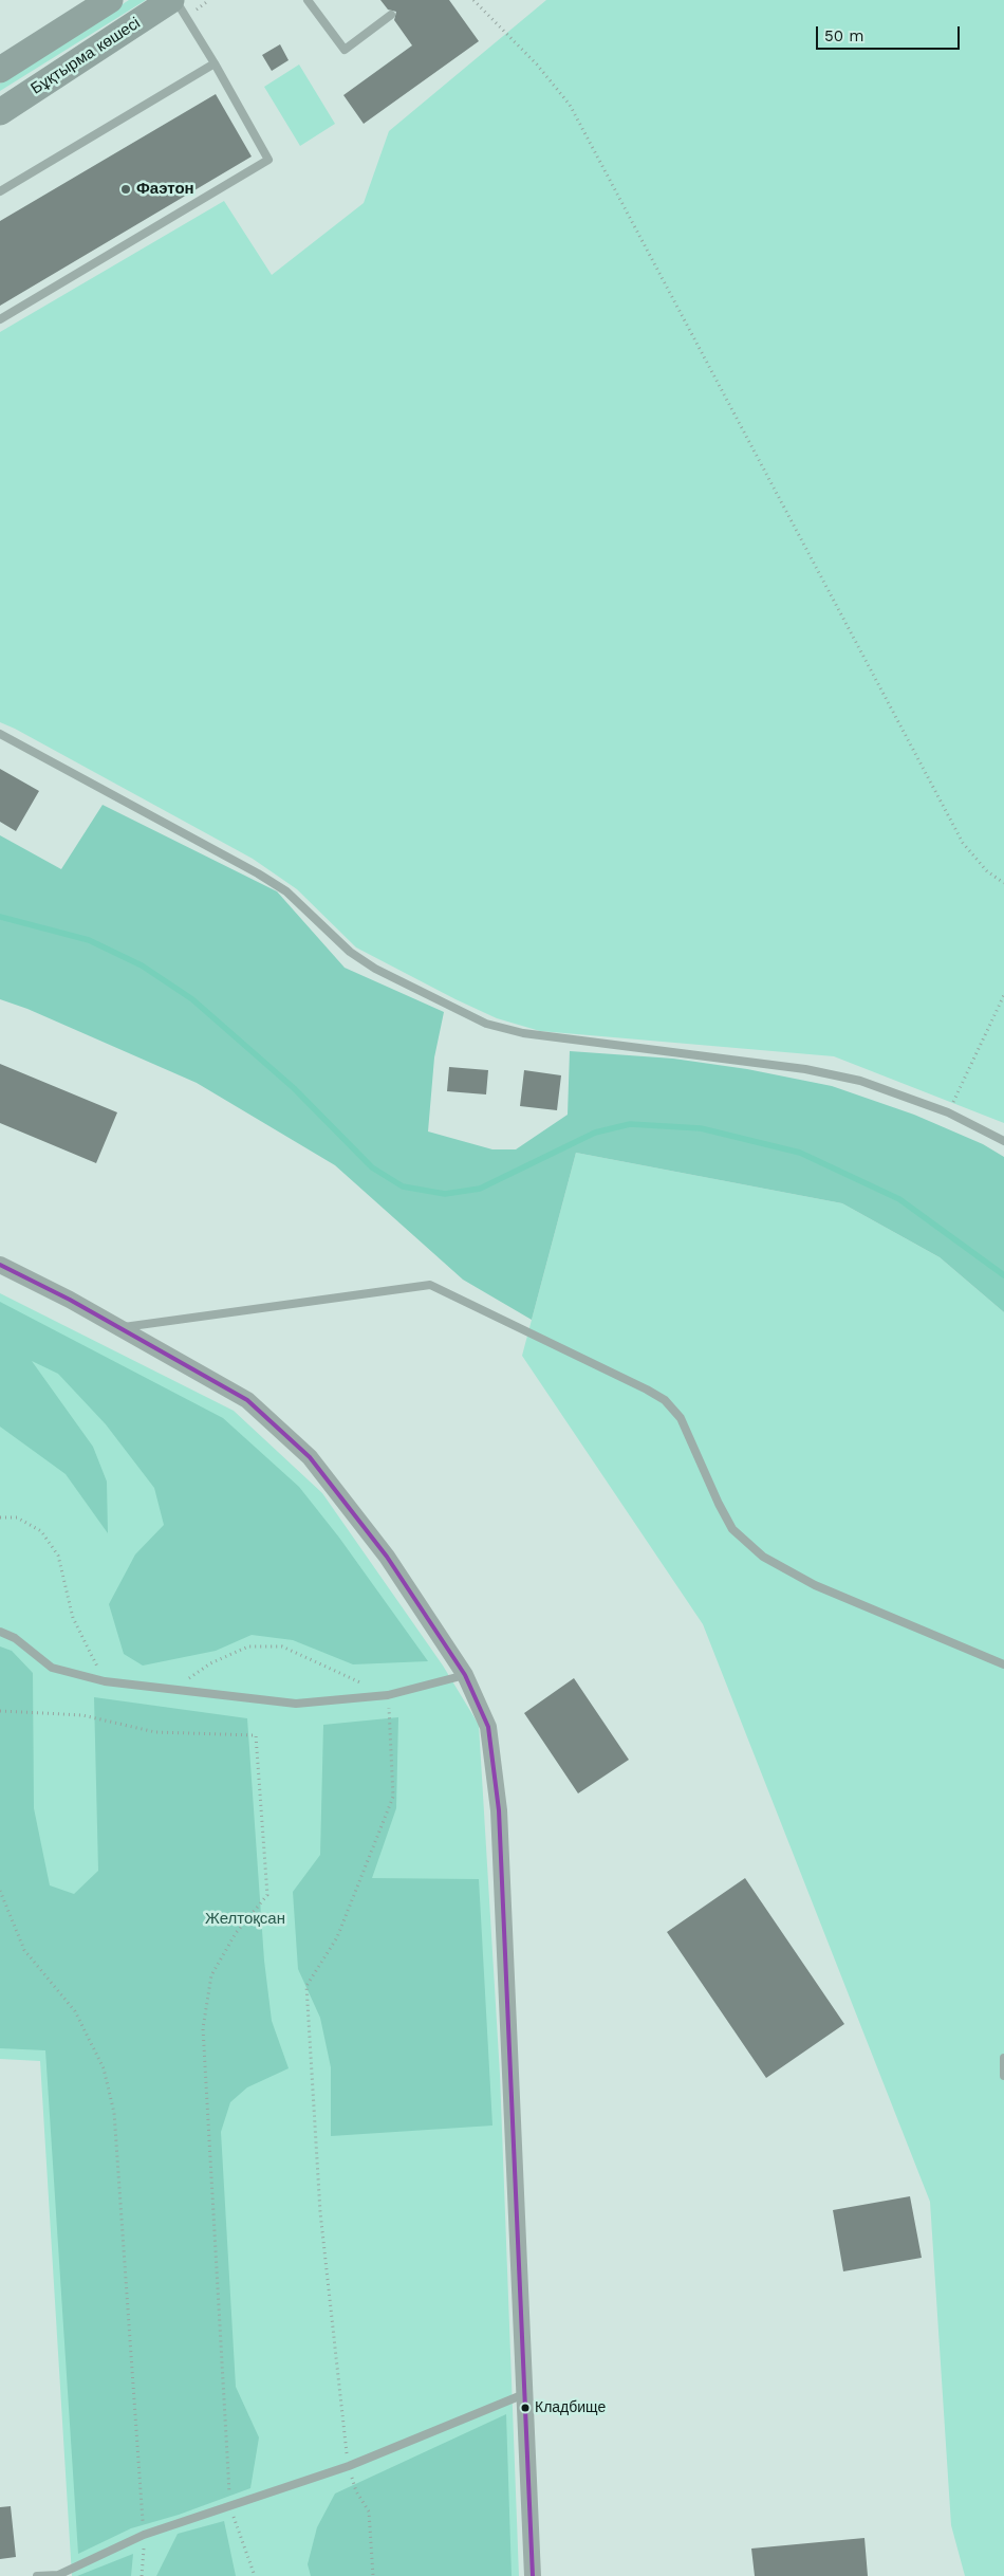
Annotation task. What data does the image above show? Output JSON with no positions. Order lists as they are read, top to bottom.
{
  "streets": {
    "main road": ["Бұқтырма көшесі"]
  },
  "parks": ["Желтоқсан"],
  "places": ["Фаэтон", "Кладбище"],
  "scale_bar": "50 m"
}
